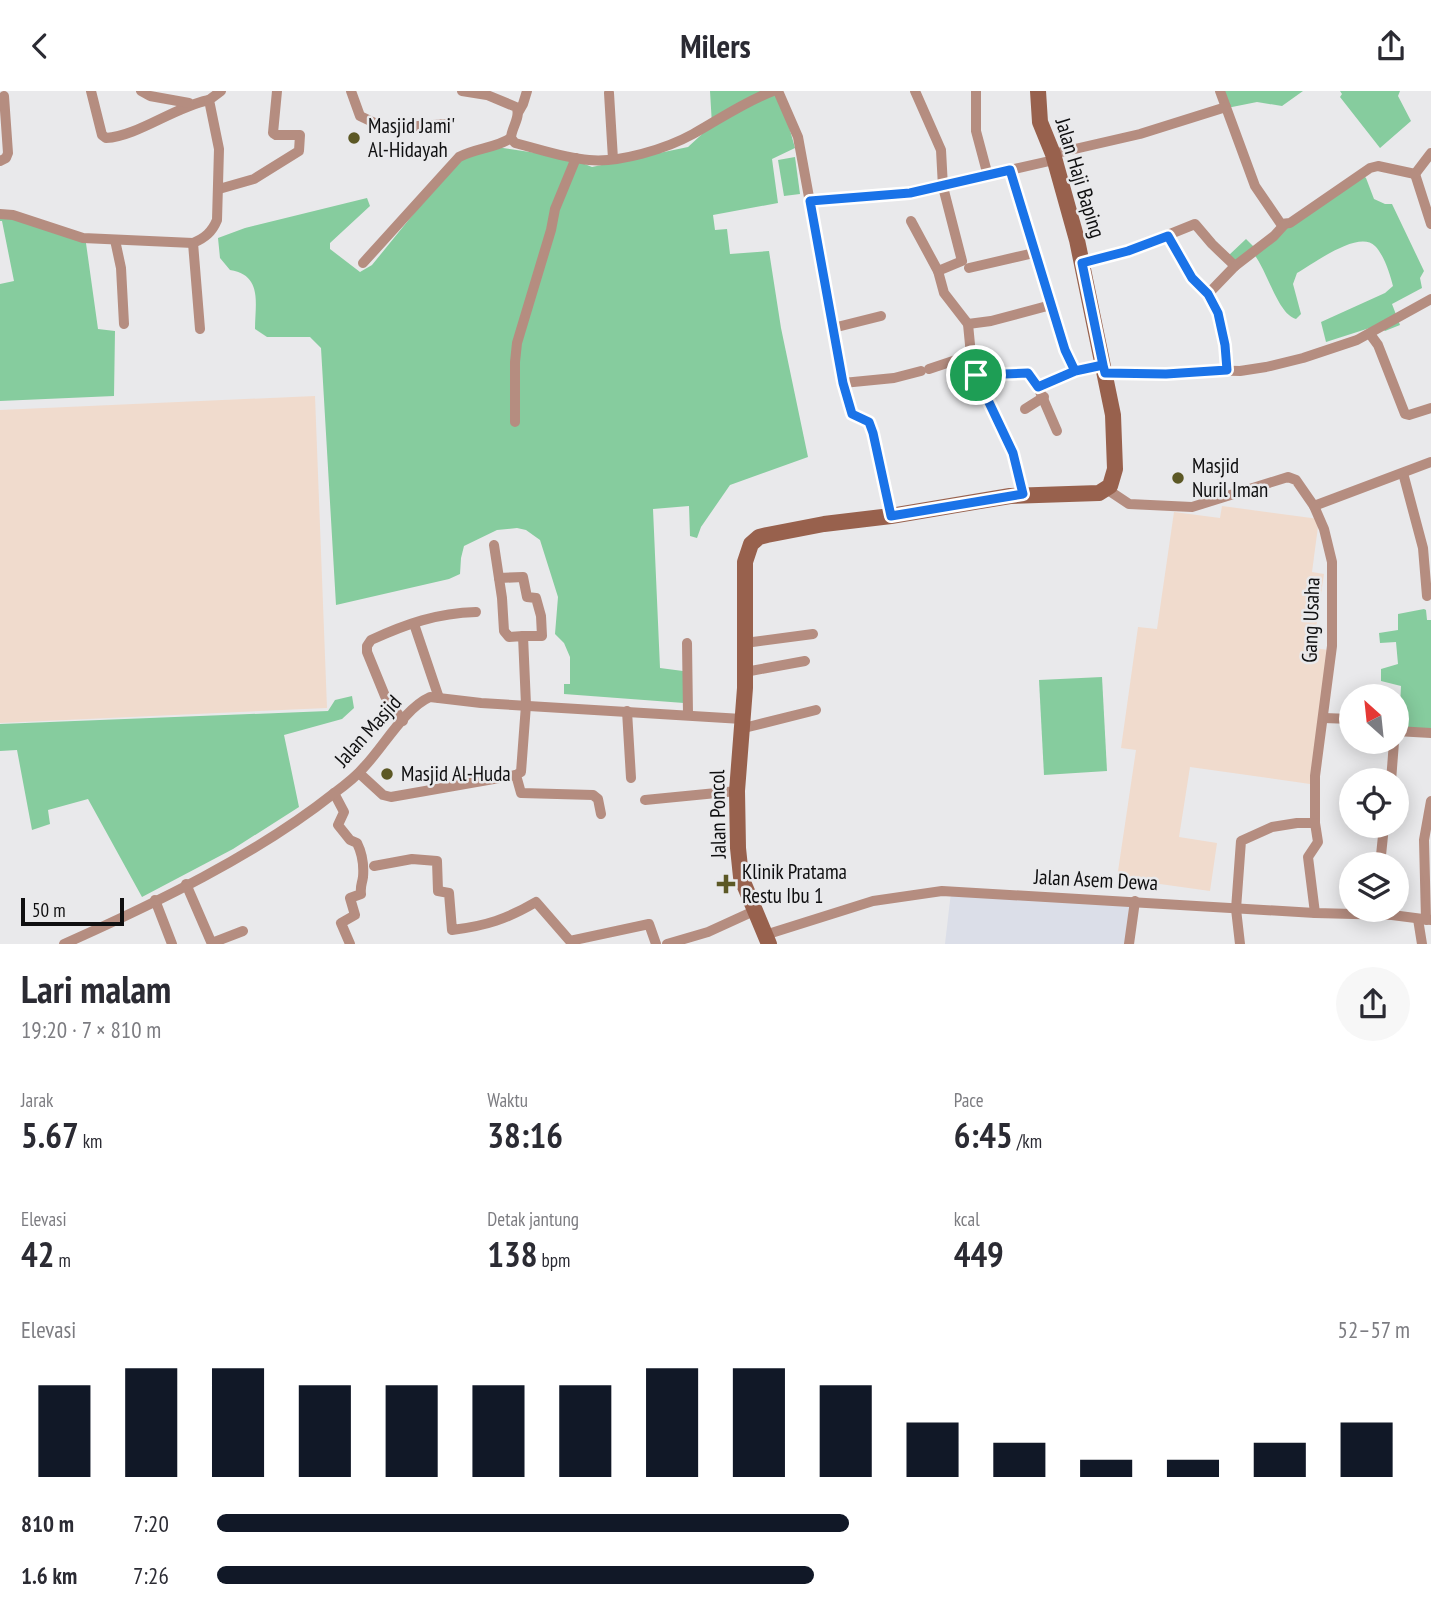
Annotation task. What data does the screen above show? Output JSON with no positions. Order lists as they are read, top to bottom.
{
  "streets": {
    "street": [
      "Jalan Haji Baping",
      "Gang Usaha",
      "Jalan Masjid",
      "Jalan Poncol",
      "Jalan Asem Dewa"
    ]
  },
  "crossings": [
    ["Jalan Haji Baping", "Gang Usaha"],
    ["Gang Usaha", "Jalan Asem Dewa"],
    ["Jalan Poncol", "Jalan Asem Dewa"]
  ],
  "places": {
    "other": ["Masjid Jami' Al-Hidayah", "Masjid Nuril Iman", "Masjid Al-Huda"],
    "health": ["Klinik Pratama Restu Ibu 1"]
  },
  "scale_bar": "50 m",
  "north": "top left",
  "page": {
    "header": "Milers",
    "scale": "50 m",
    "heading": ["Lari malam", "19:20 · 7 × 810 m"],
    "stats": [
      ["Jarak", "5.67 km"],
      ["Waktu", "38:16"],
      ["Pace", "6:45 /km"],
      ["Elevasi", "42 m"],
      ["Detak jantung", "138 bpm"],
      ["kcal", "449"]
    ],
    "chart": ["Elevasi", "52–57 m"],
    "list": [
      {
        "name": "810 m",
        "note": "7:20"
      },
      {
        "name": "1.6 km",
        "note": "7:26"
      }
    ]
  }
}
